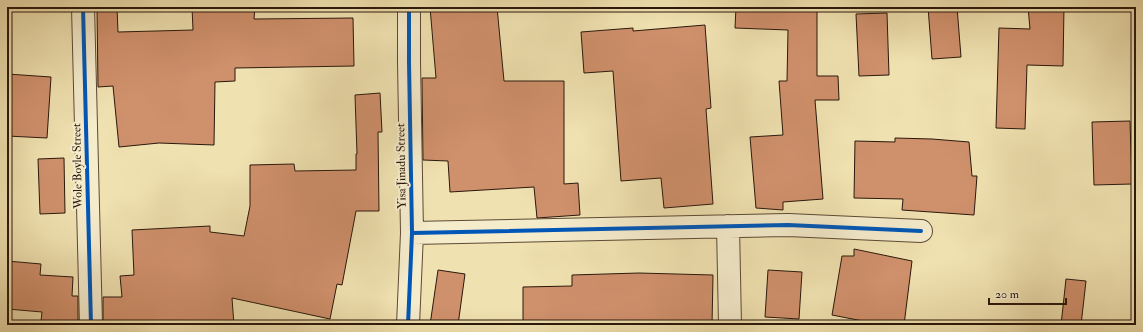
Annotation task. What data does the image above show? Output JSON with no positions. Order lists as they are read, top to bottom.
{
  "streets": {
    "street": ["Wole Boyle Street", "Yisa Jinadu Street"]
  },
  "scale_bar": "20 m"
}
